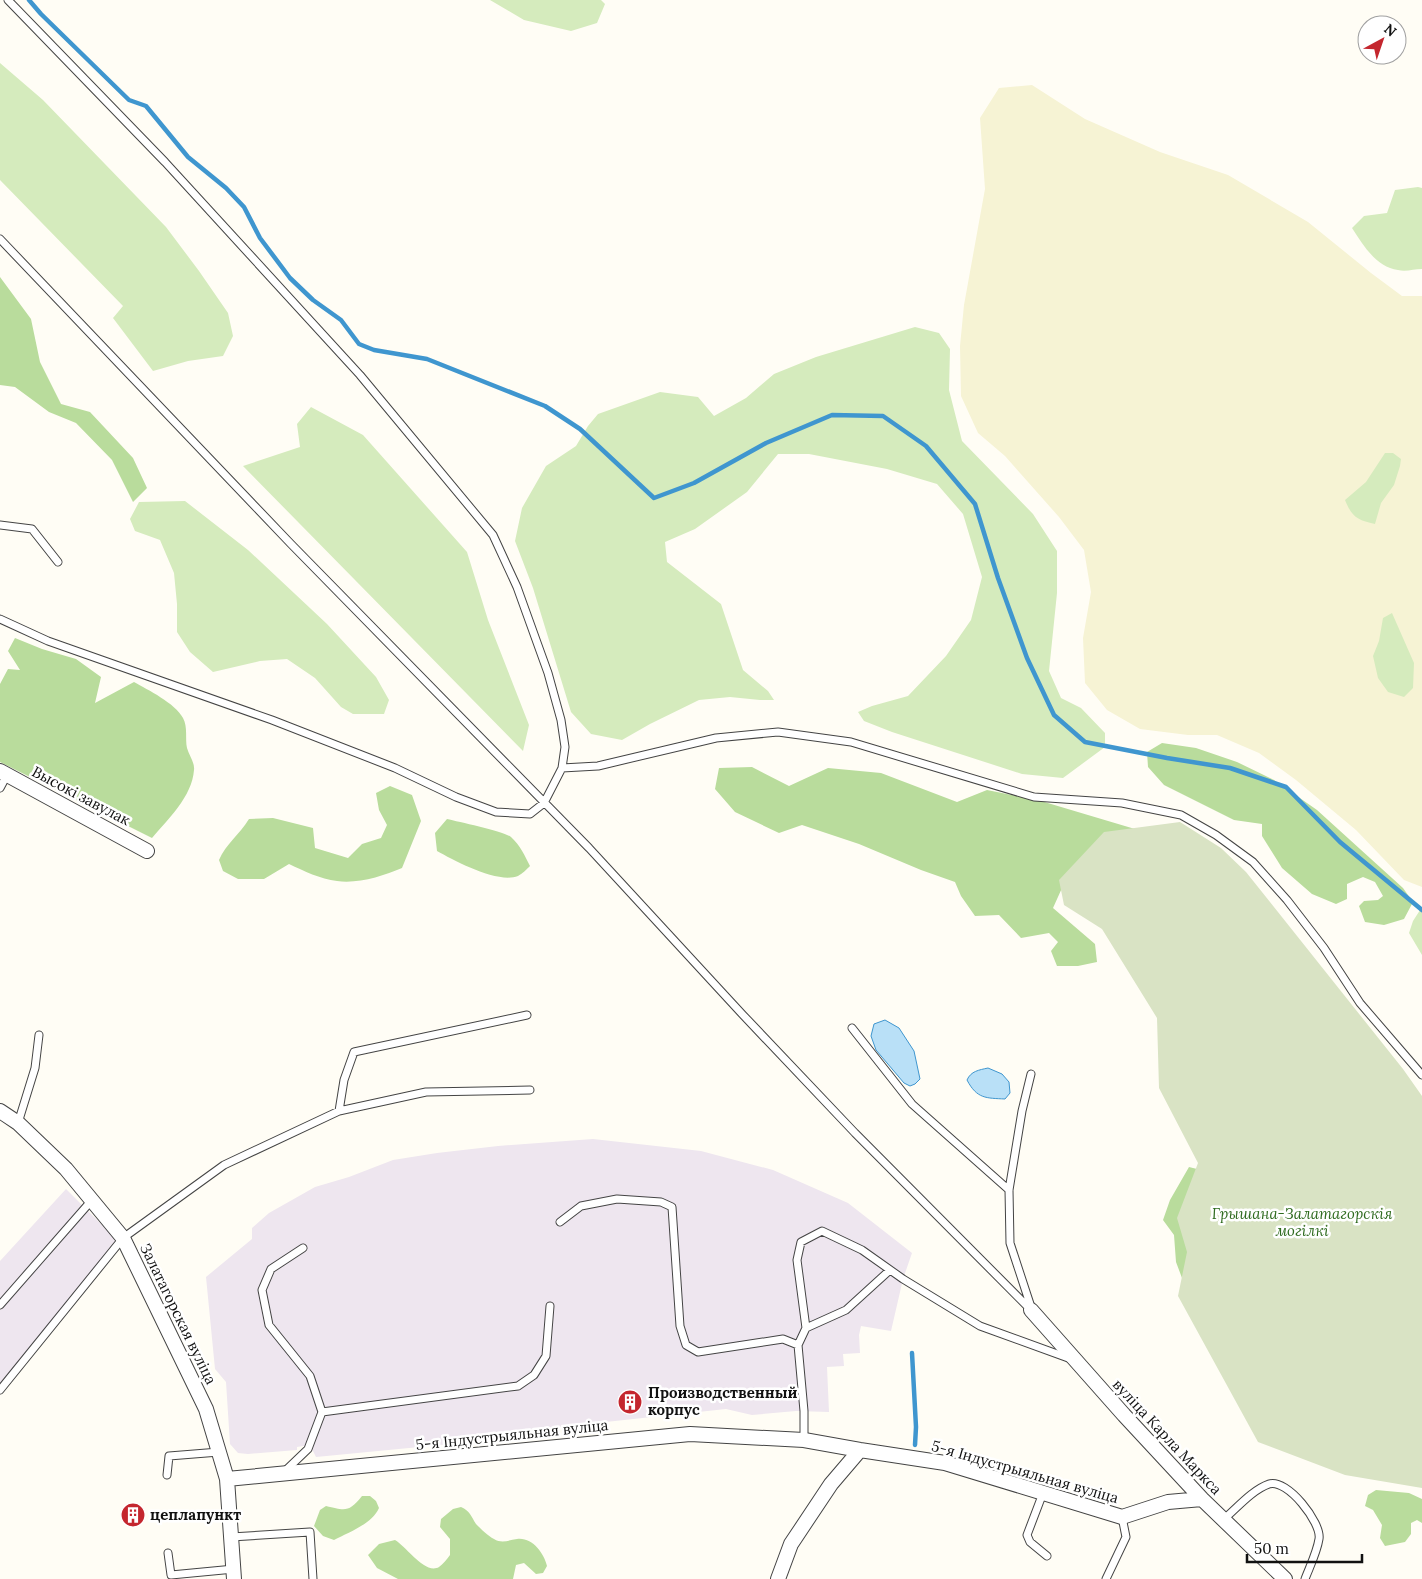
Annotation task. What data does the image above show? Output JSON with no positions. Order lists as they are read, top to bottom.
{
  "streets": {
    "street": [
      "Высокі завулак",
      "Залатагорская вуліца",
      "5-я Індустрыяльная вуліца",
      "вуліца Карла Маркса"
    ]
  },
  "crossings": [
    ["Залатагорская вуліца", "5-я Індустрыяльная вуліца"]
  ],
  "parks": ["Грышана-Залатагорскія могілкі"],
  "places": {
    "building": ["Производственный корпус", "цеплапункт"]
  },
  "scale_bar": "50 m",
  "north": "top right"
}
